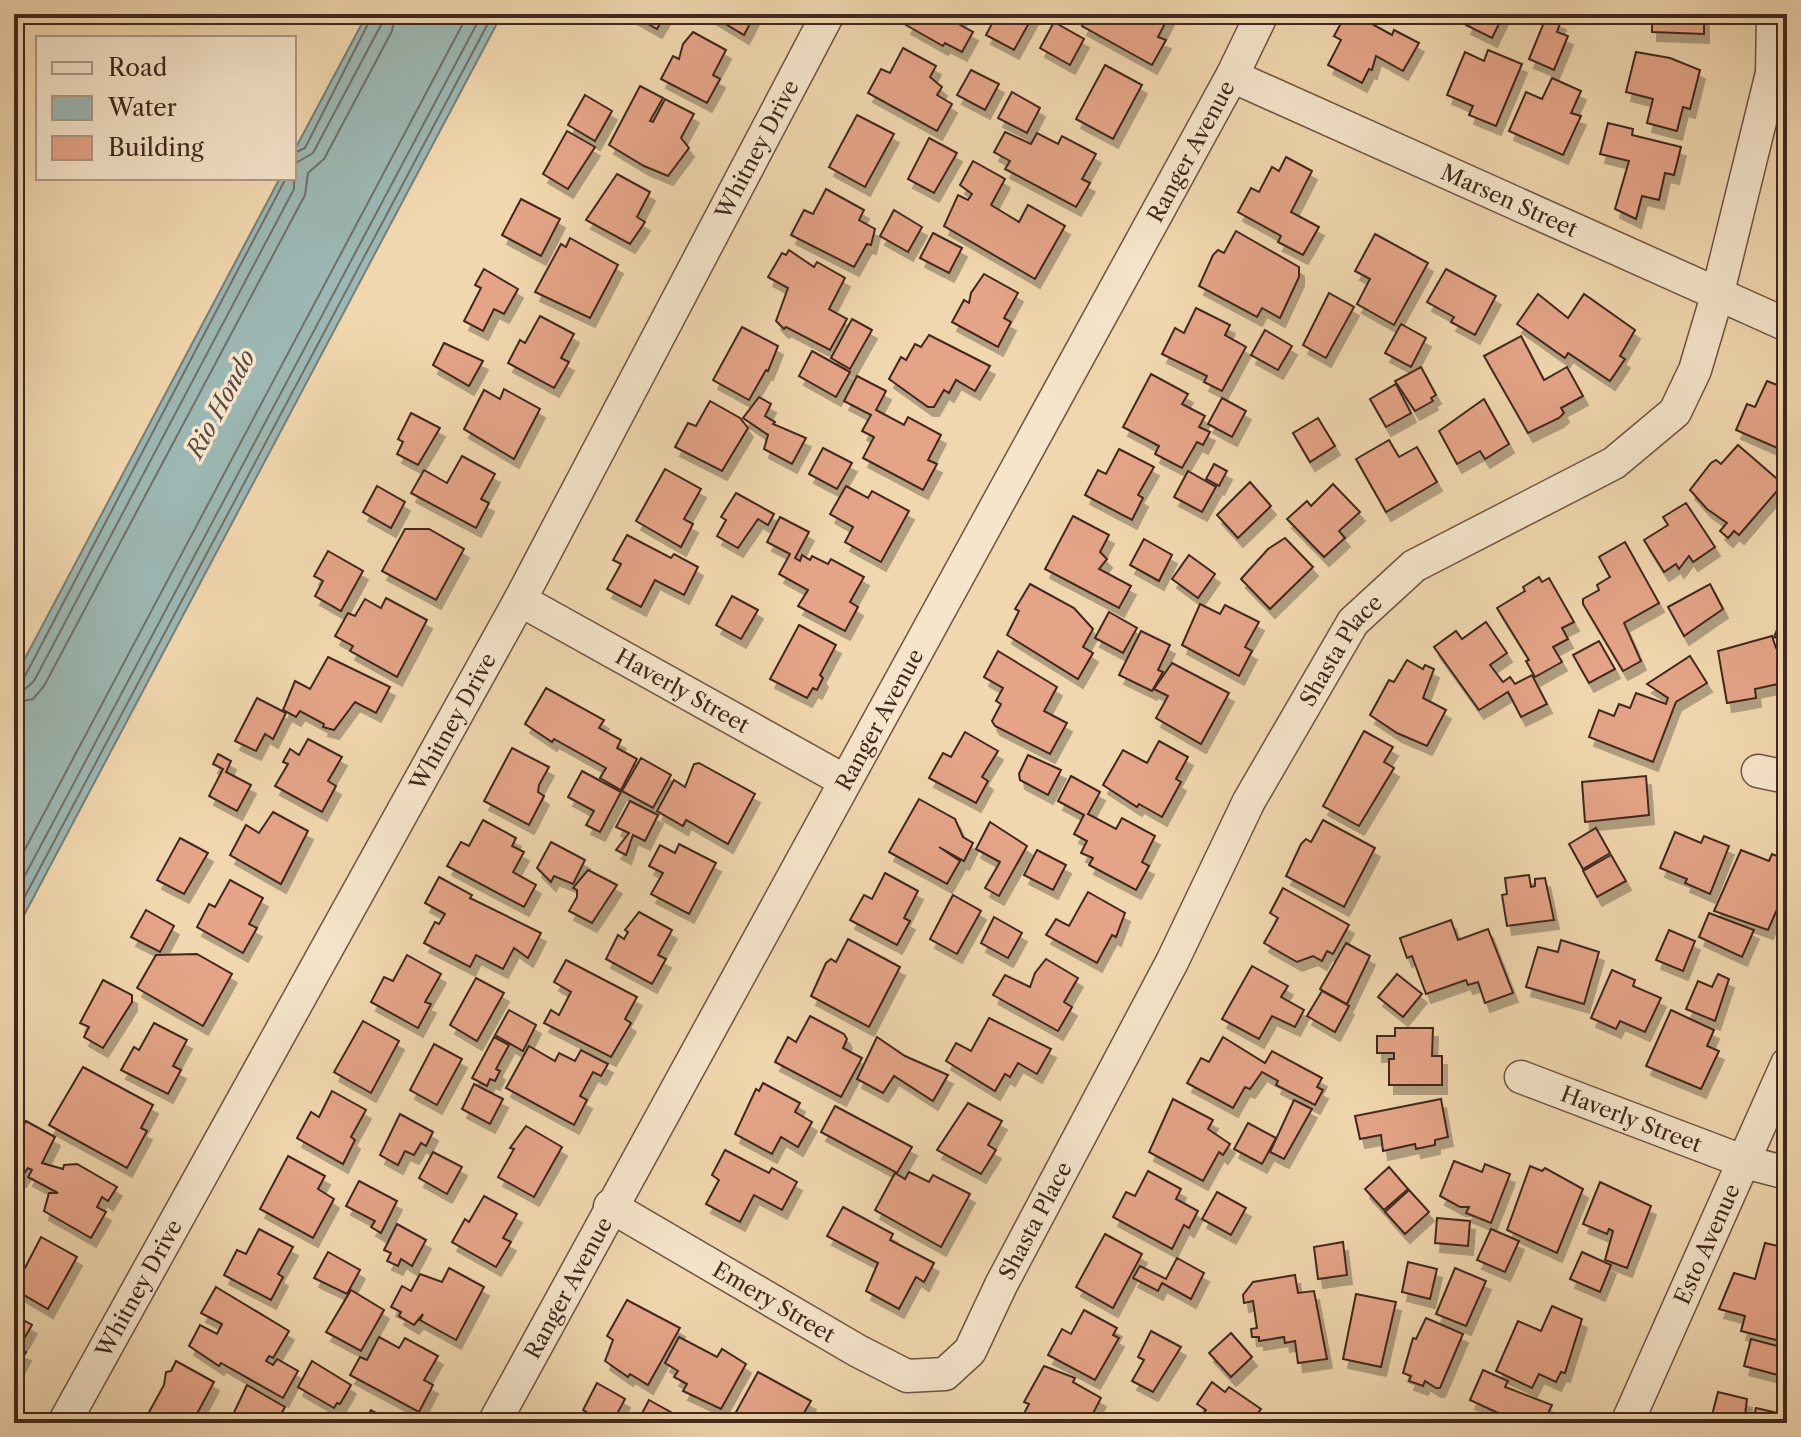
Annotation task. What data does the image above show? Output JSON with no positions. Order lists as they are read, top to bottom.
{
  "streets": {
    "street": [
      "Whitney Drive",
      "Ranger Avenue",
      "Marsen Street",
      "Shasta Place",
      "Haverly Street",
      "Esto Avenue",
      "Emery Street"
    ]
  },
  "crossings": [
    ["Whitney Drive", "Haverly Street"],
    ["Ranger Avenue", "Marsen Street"],
    ["Ranger Avenue", "Haverly Street"],
    ["Ranger Avenue", "Emery Street"],
    ["Marsen Street", "Shasta Place"],
    ["Shasta Place", "Emery Street"],
    ["Haverly Street", "Esto Avenue"]
  ],
  "water": ["Rio Hondo"],
  "legend": ["Road", "Water", "Building"]
}
